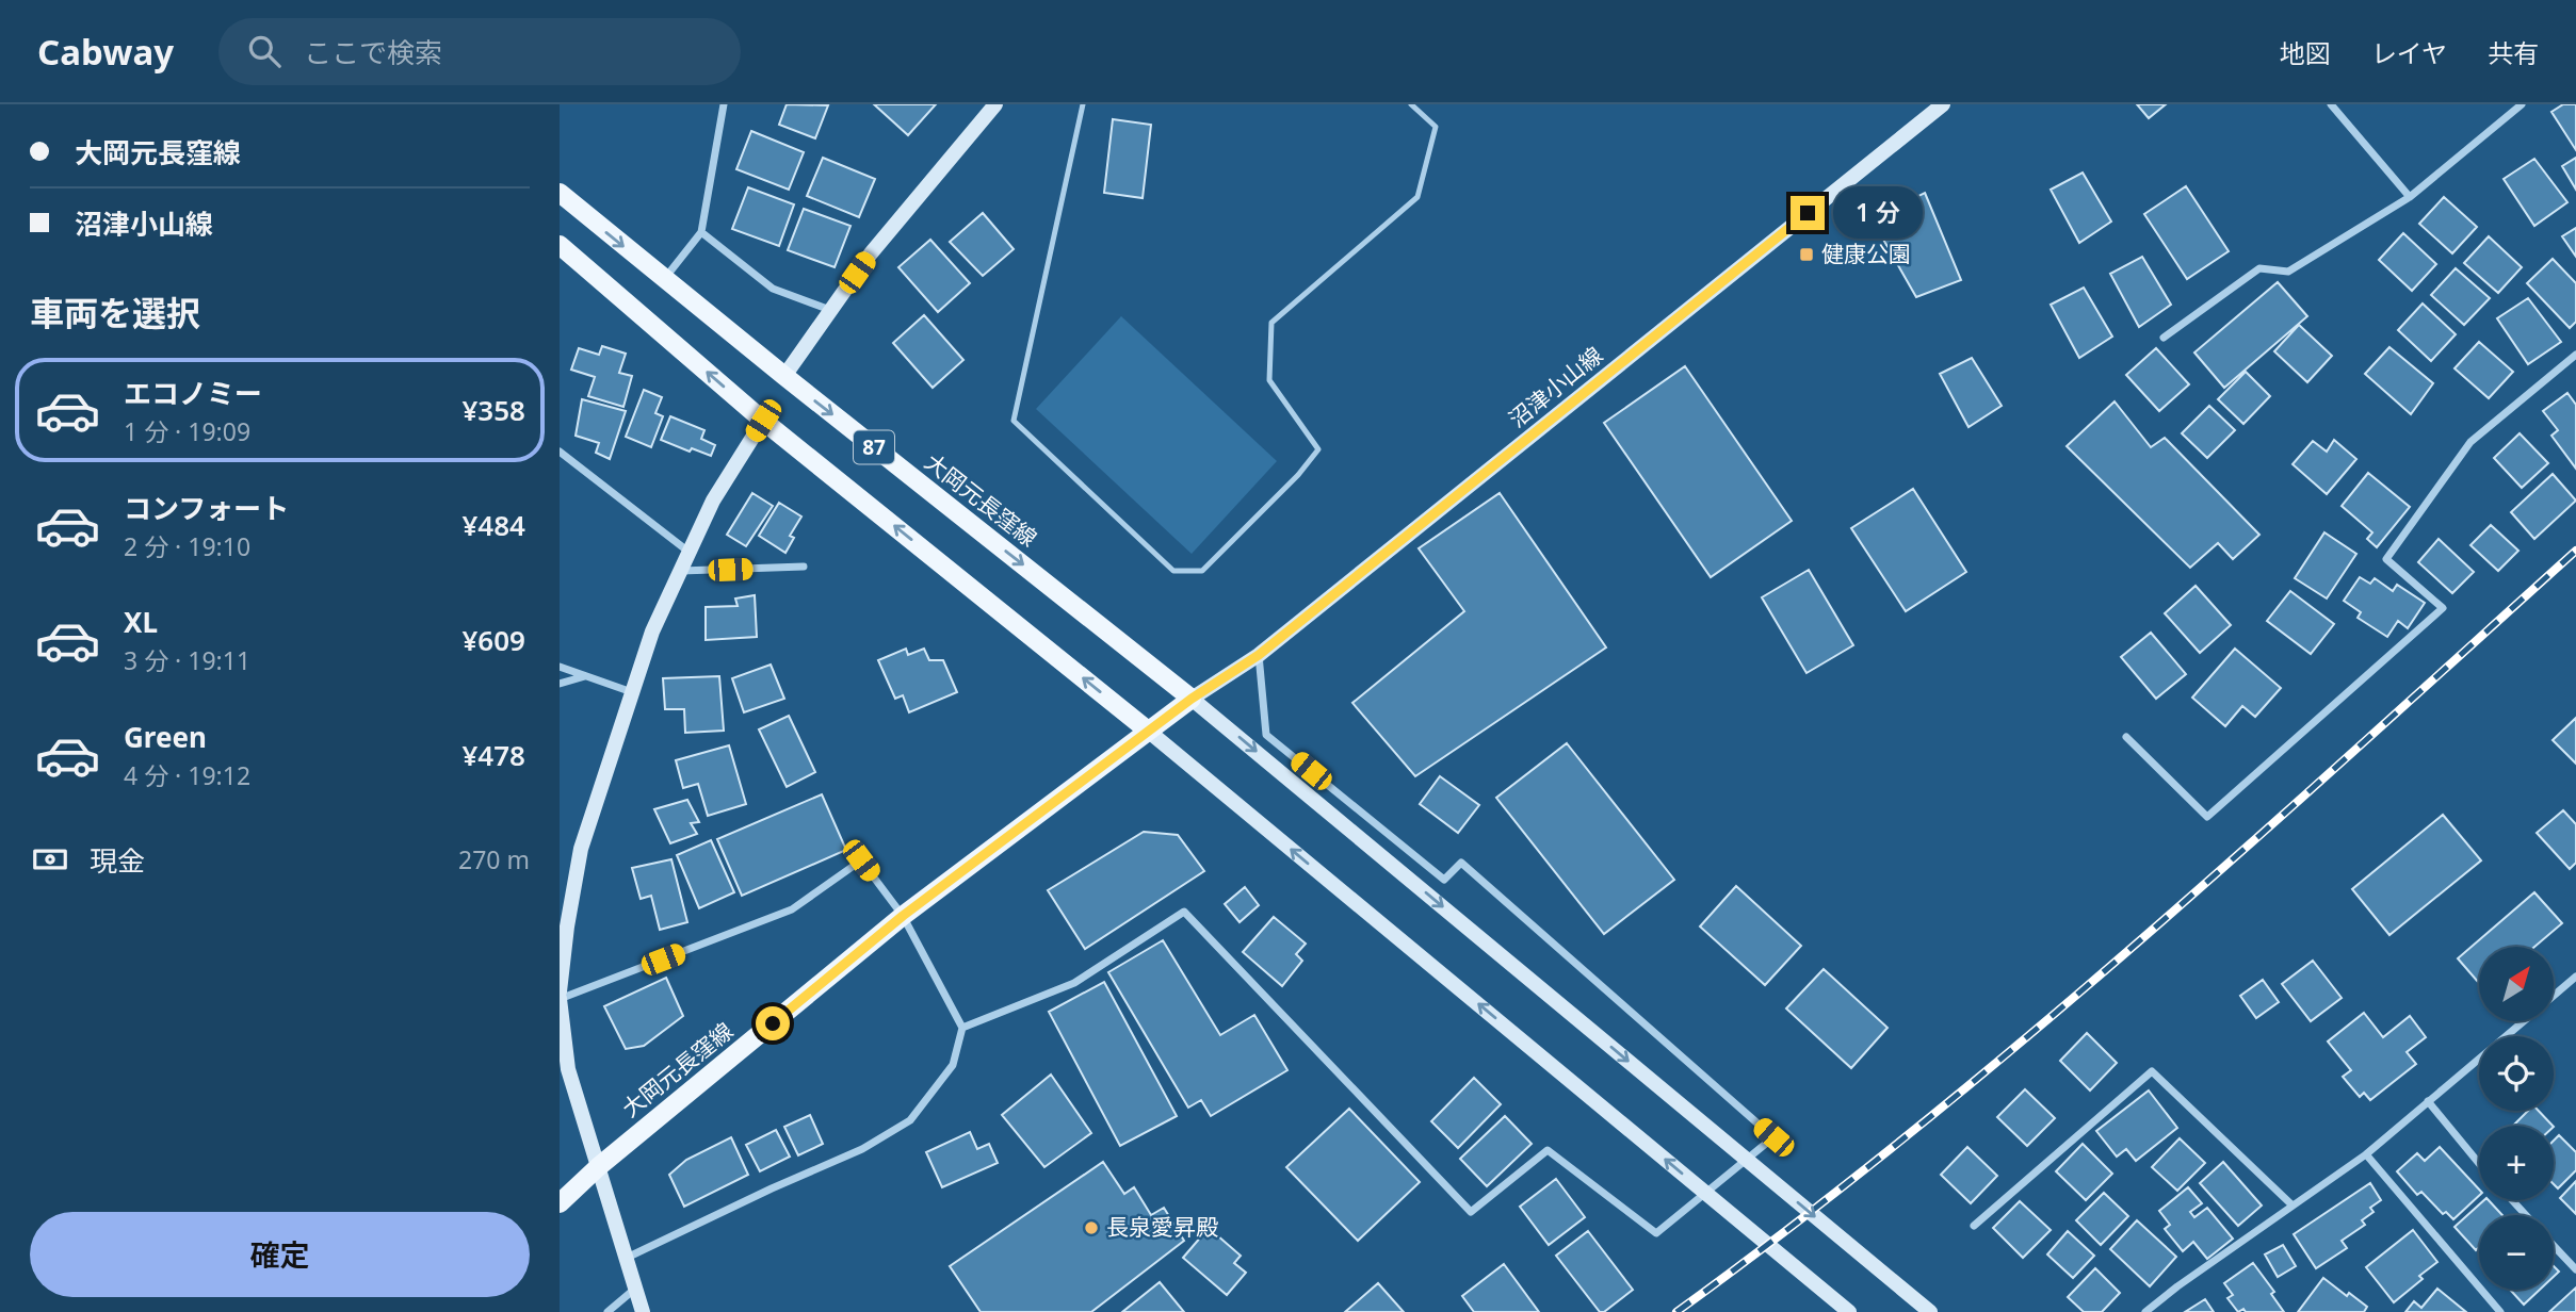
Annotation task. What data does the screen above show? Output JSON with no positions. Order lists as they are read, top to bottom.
{
  "streets": {
    "main road": ["87", "大岡元長窪線"],
    "street": ["沼津小山線"]
  },
  "crossings": [
    ["沼津小山線", "大岡元長窪線"],
    ["87", "大岡元長窪線"]
  ],
  "places": {
    "transit": ["健康公園"],
    "other": ["長泉愛昇殿"]
  },
  "north": "top right",
  "page": {
    "header": "Cabway",
    "search": "ここで検索",
    "nav": ["地図", "レイヤ", "共有"],
    "banner": ["大岡元長窪線", "沼津小山線"],
    "bubble": "1 分",
    "heading": "車両を選択",
    "list": [
      {
        "name": "エコノミー",
        "note": "1 分 · 19:09",
        "value": "¥358"
      },
      {
        "name": "コンフォート",
        "note": "2 分 · 19:10",
        "value": "¥484"
      },
      {
        "name": "XL",
        "note": "3 分 · 19:11",
        "value": "¥609"
      },
      {
        "name": "Green",
        "note": "4 分 · 19:12",
        "value": "¥478"
      }
    ],
    "pay": ["現金", "270 m"],
    "map_buttons": ["+", "−"],
    "buttons": "確定"
  }
}
